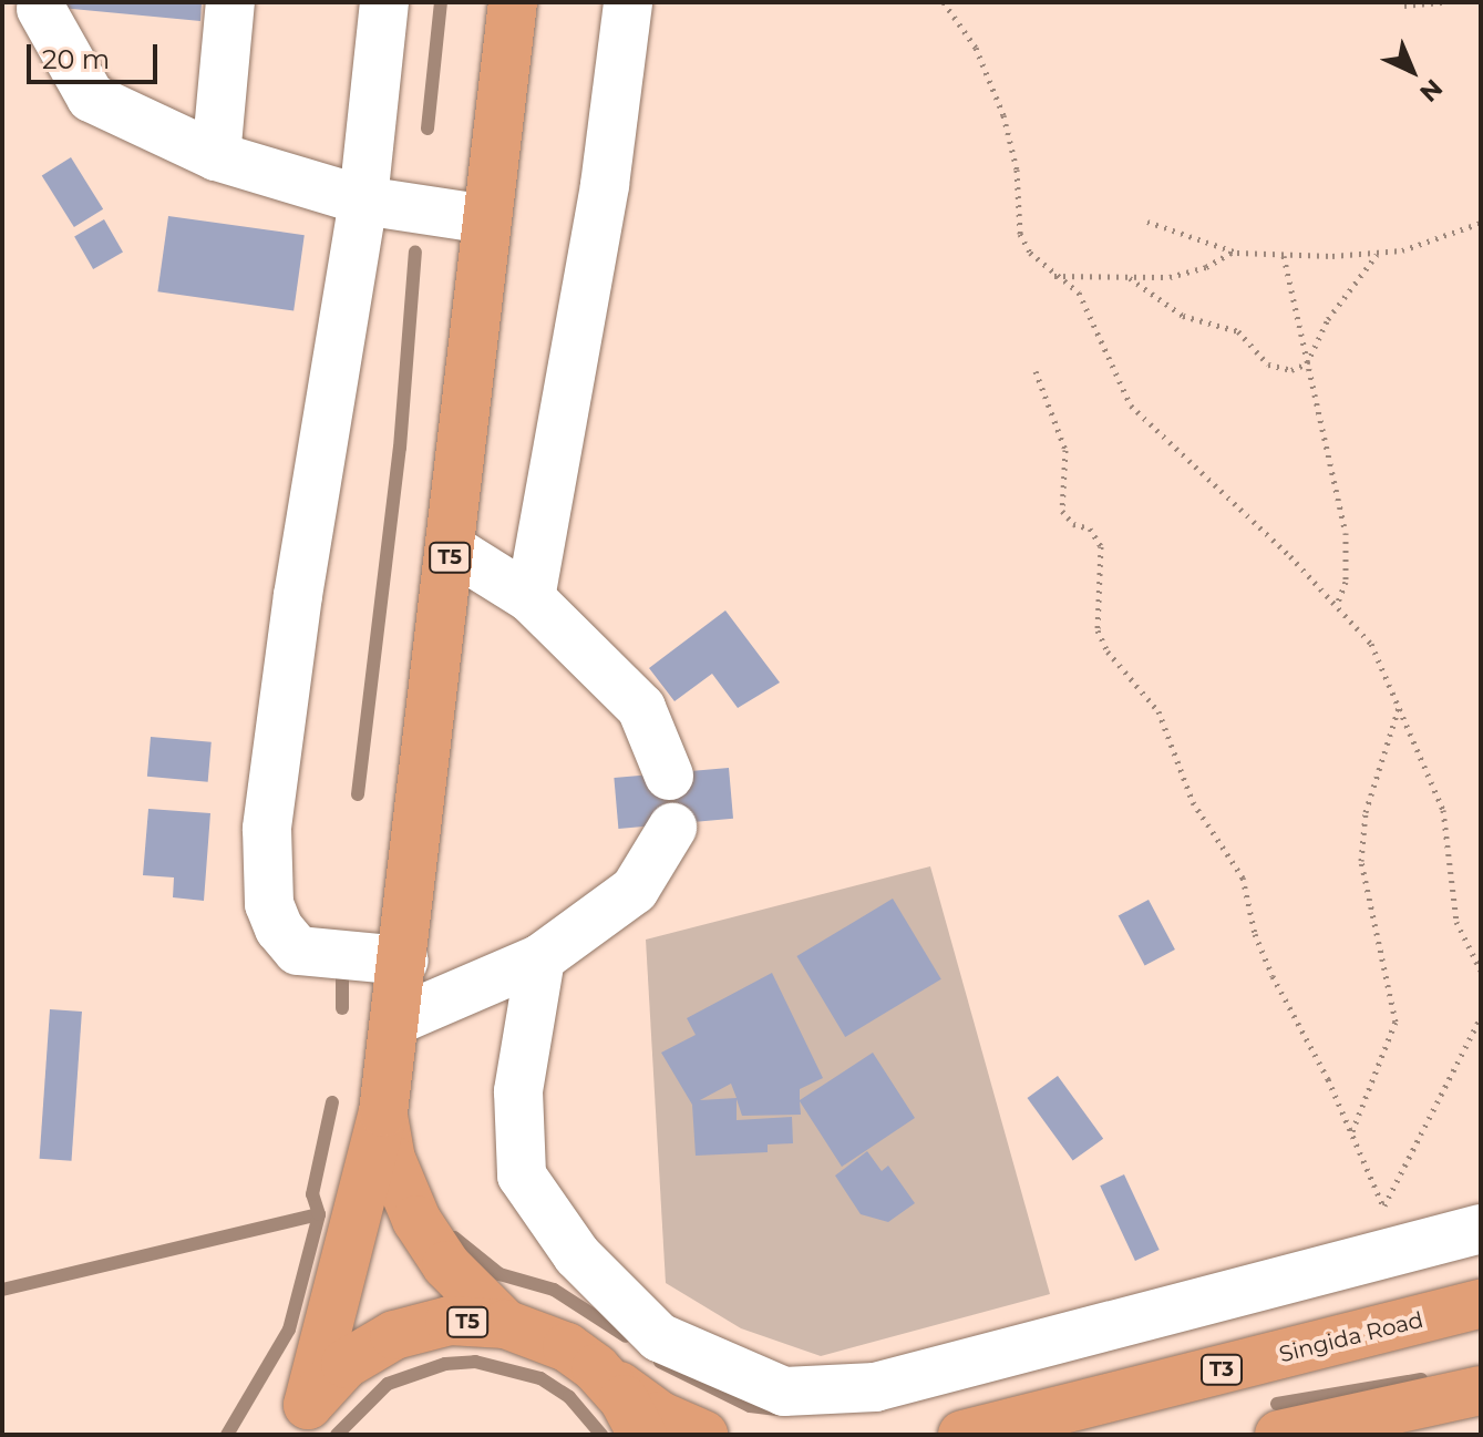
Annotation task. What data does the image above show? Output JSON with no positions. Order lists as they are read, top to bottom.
{
  "streets": {
    "highway": ["T5", "Singida Road", "T3"]
  },
  "scale_bar": "20 m",
  "north": "bottom right"
}
